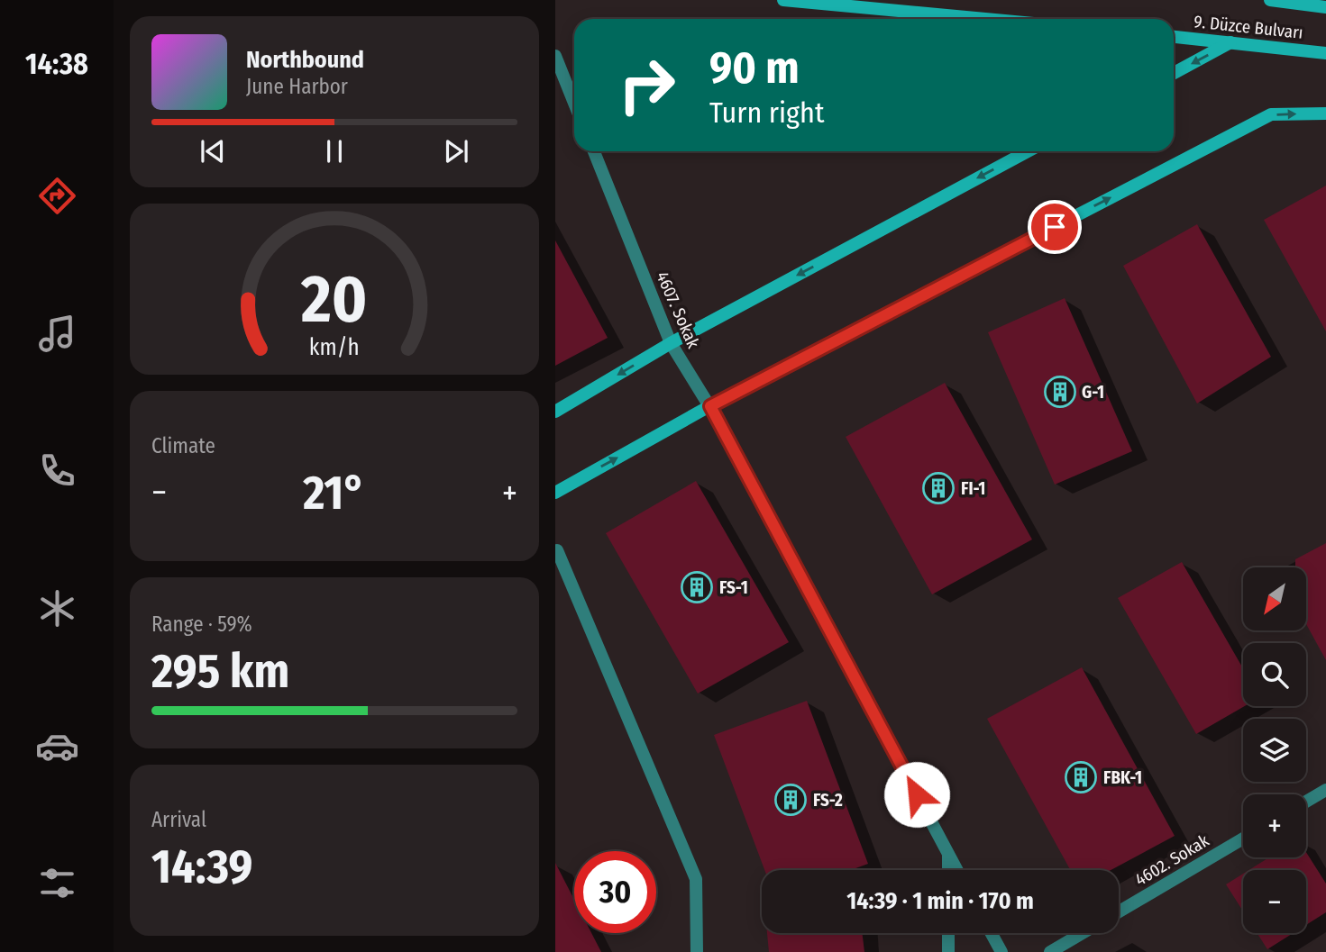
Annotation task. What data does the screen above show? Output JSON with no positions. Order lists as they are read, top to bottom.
{
  "streets": {
    "street": ["9. Düzce Bulvarı", "4607. Sokak", "4602. Sokak"]
  },
  "places": {
    "building": [
      "G-1",
      "FI-1",
      "FS-1",
      "FBK-1",
      "FS-2"
    ]
  },
  "north": "bottom left",
  "page": {
    "tabs": "14:38",
    "turn": ["90 m", "Turn right"],
    "song": ["Northbound", "June Harbor"],
    "tile": [
      "Climate",
      ["Range · 59%", "295 km"],
      ["Arrival", "14:39"]
    ],
    "heat": ["−", "21°", "+"],
    "map_buttons": ["+", "−"],
    "limit": "30",
    "trip": "14:39 · 1 min · 170 m",
    "gauge": ["20", "km/h"]
  }
}
